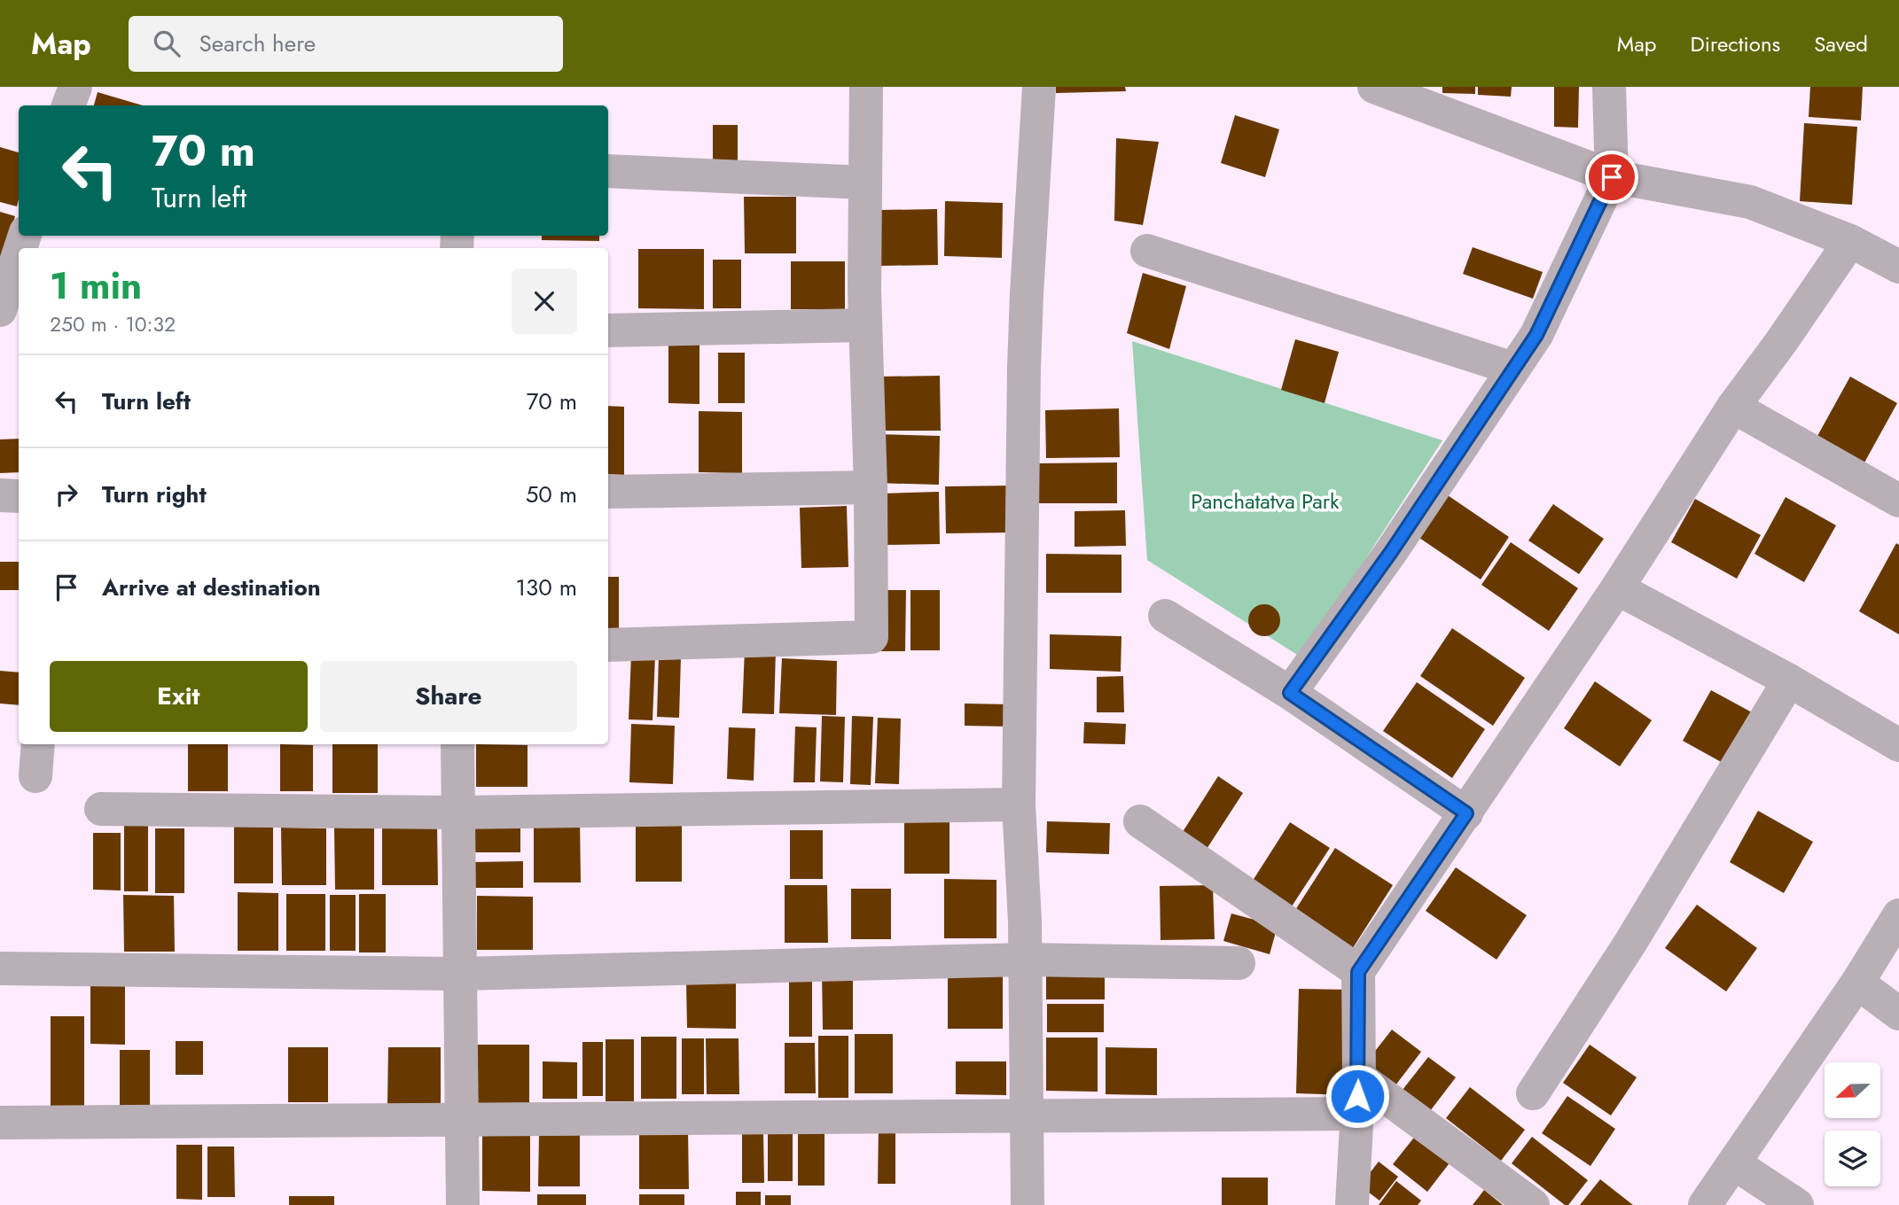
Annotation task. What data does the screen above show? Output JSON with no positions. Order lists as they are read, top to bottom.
{
  "parks": ["Panchatatva Park"],
  "north": "left",
  "page": {
    "header": "Map",
    "search": "Search here",
    "nav": ["Map", "Directions", "Saved"],
    "turn": ["70 m", "Turn left"],
    "heading": ["1 min", "250 m · 10:32"],
    "list": [
      {
        "name": "Turn left",
        "value": "70 m"
      },
      {
        "name": "Turn right",
        "value": "50 m"
      },
      {
        "name": "Arrive at destination",
        "value": "130 m"
      }
    ],
    "buttons": ["Exit", "Share"]
  }
}
